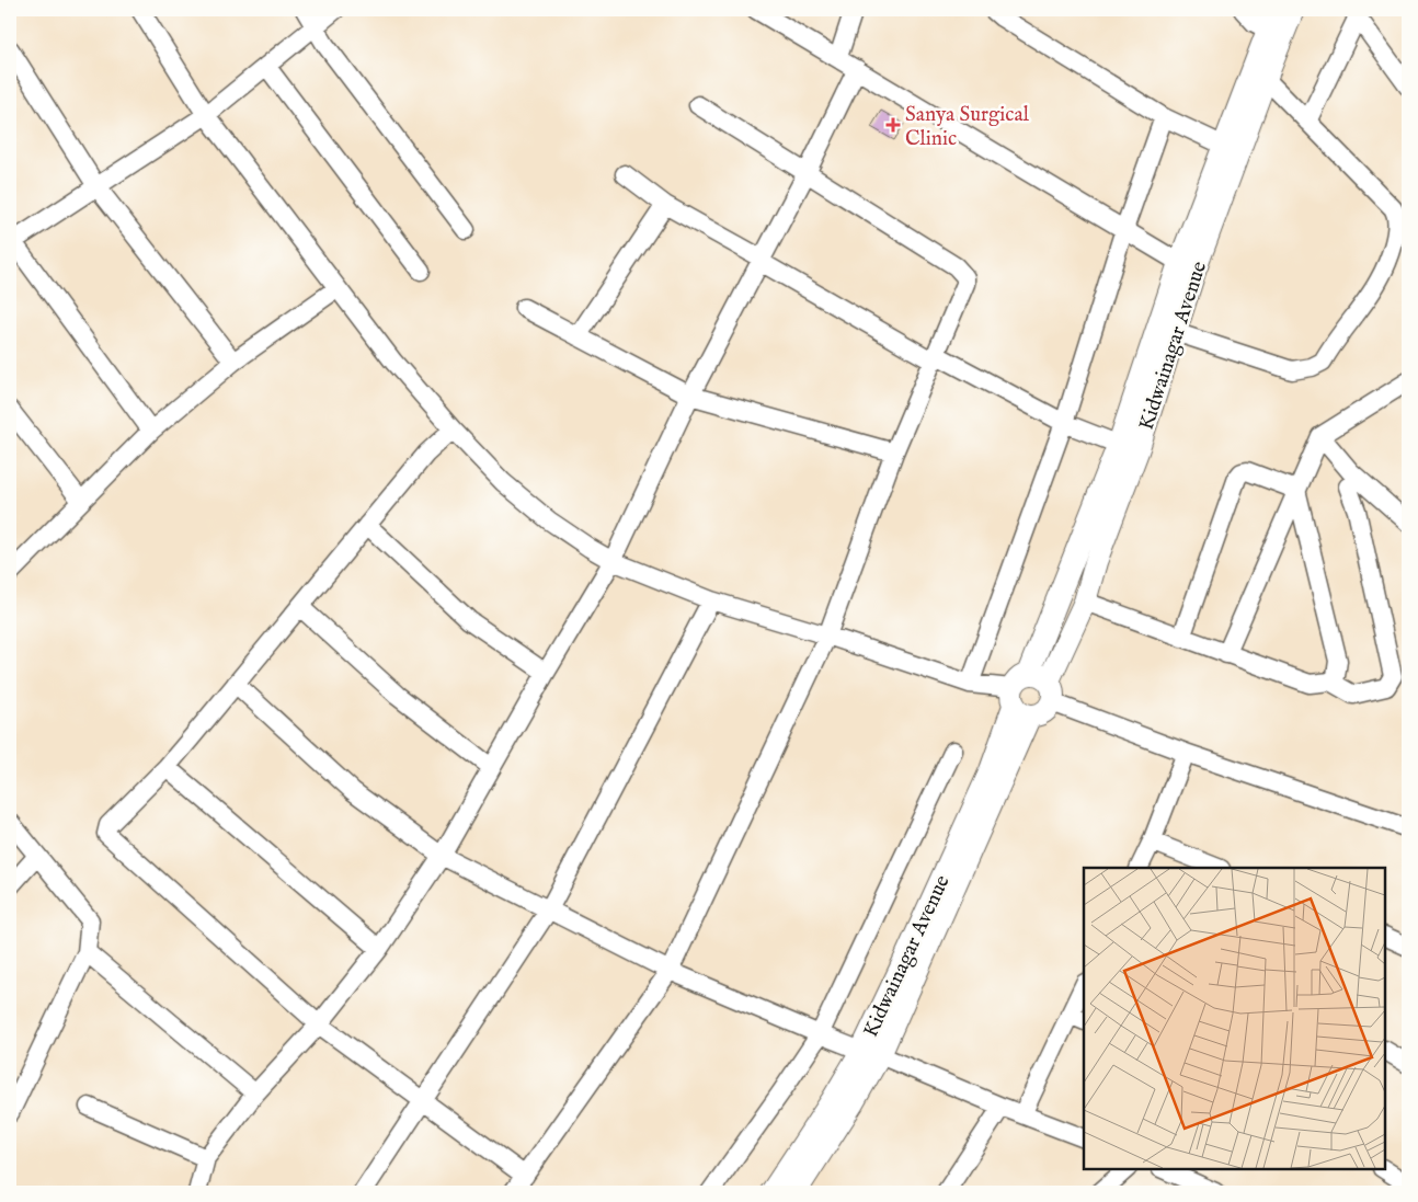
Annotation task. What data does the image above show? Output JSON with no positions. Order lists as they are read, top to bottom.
{
  "streets": {
    "main road": ["Kidwainagar Avenue"]
  },
  "places": {
    "health": ["Sanya Surgical Clinic"]
  }
}
